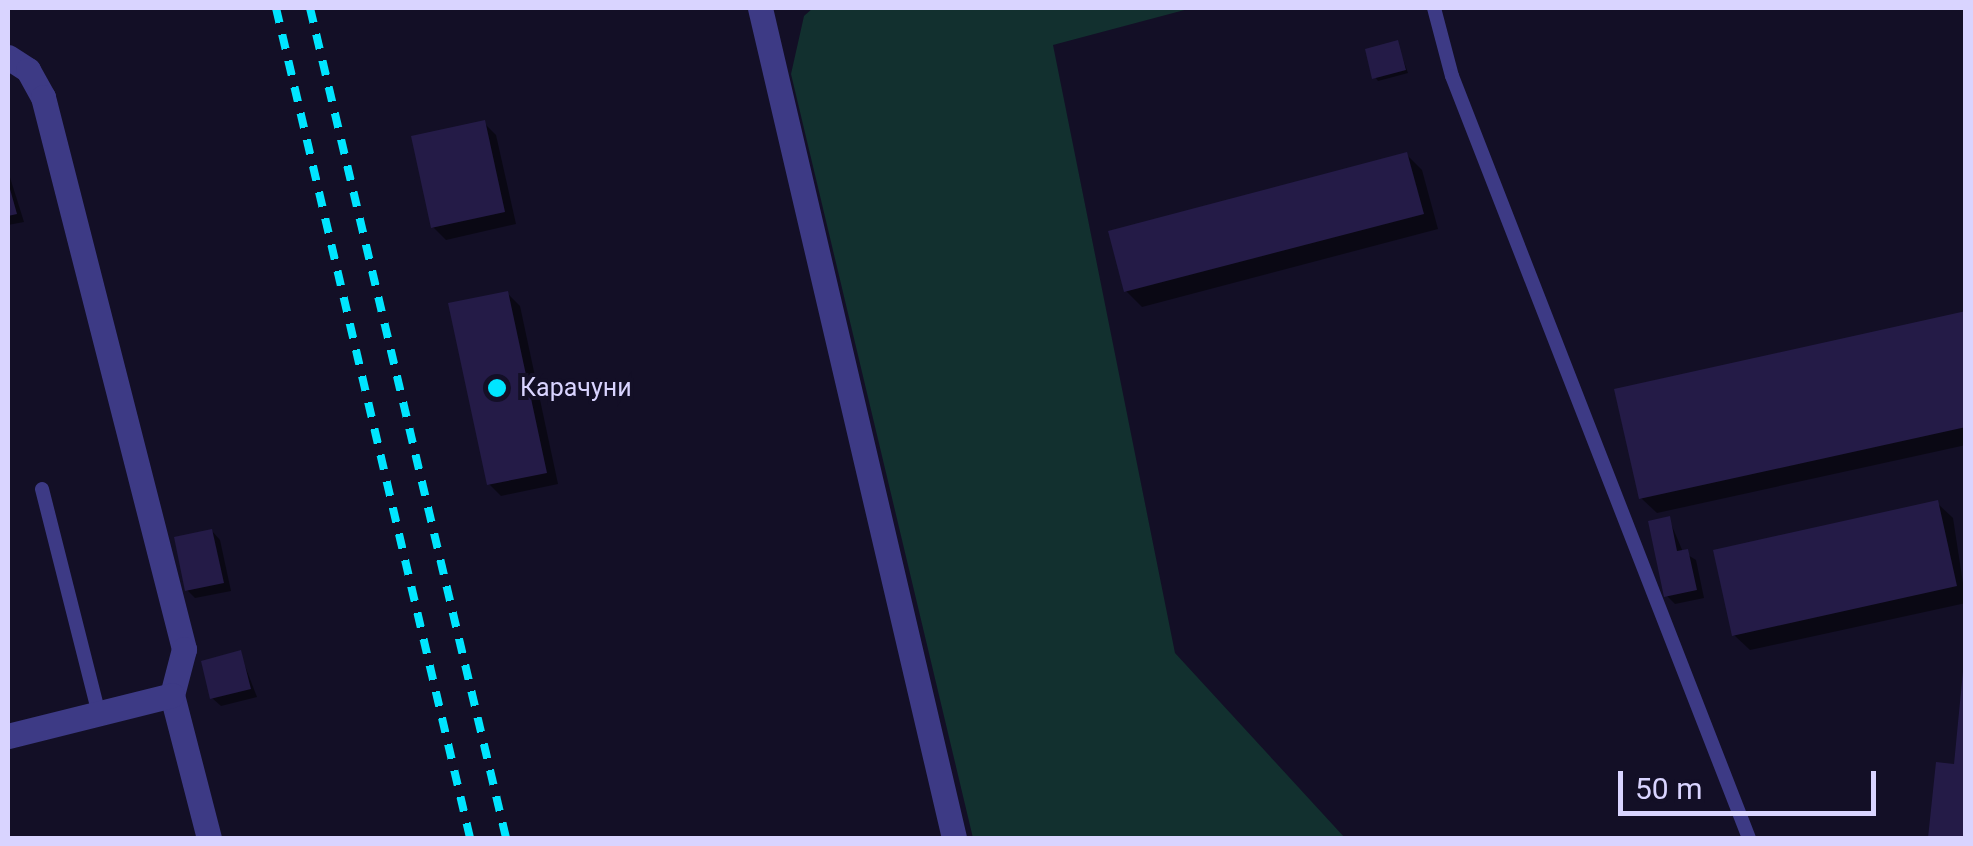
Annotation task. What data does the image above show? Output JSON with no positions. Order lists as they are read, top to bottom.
{
  "places": ["Карачуни"],
  "scale_bar": "50 m"
}
